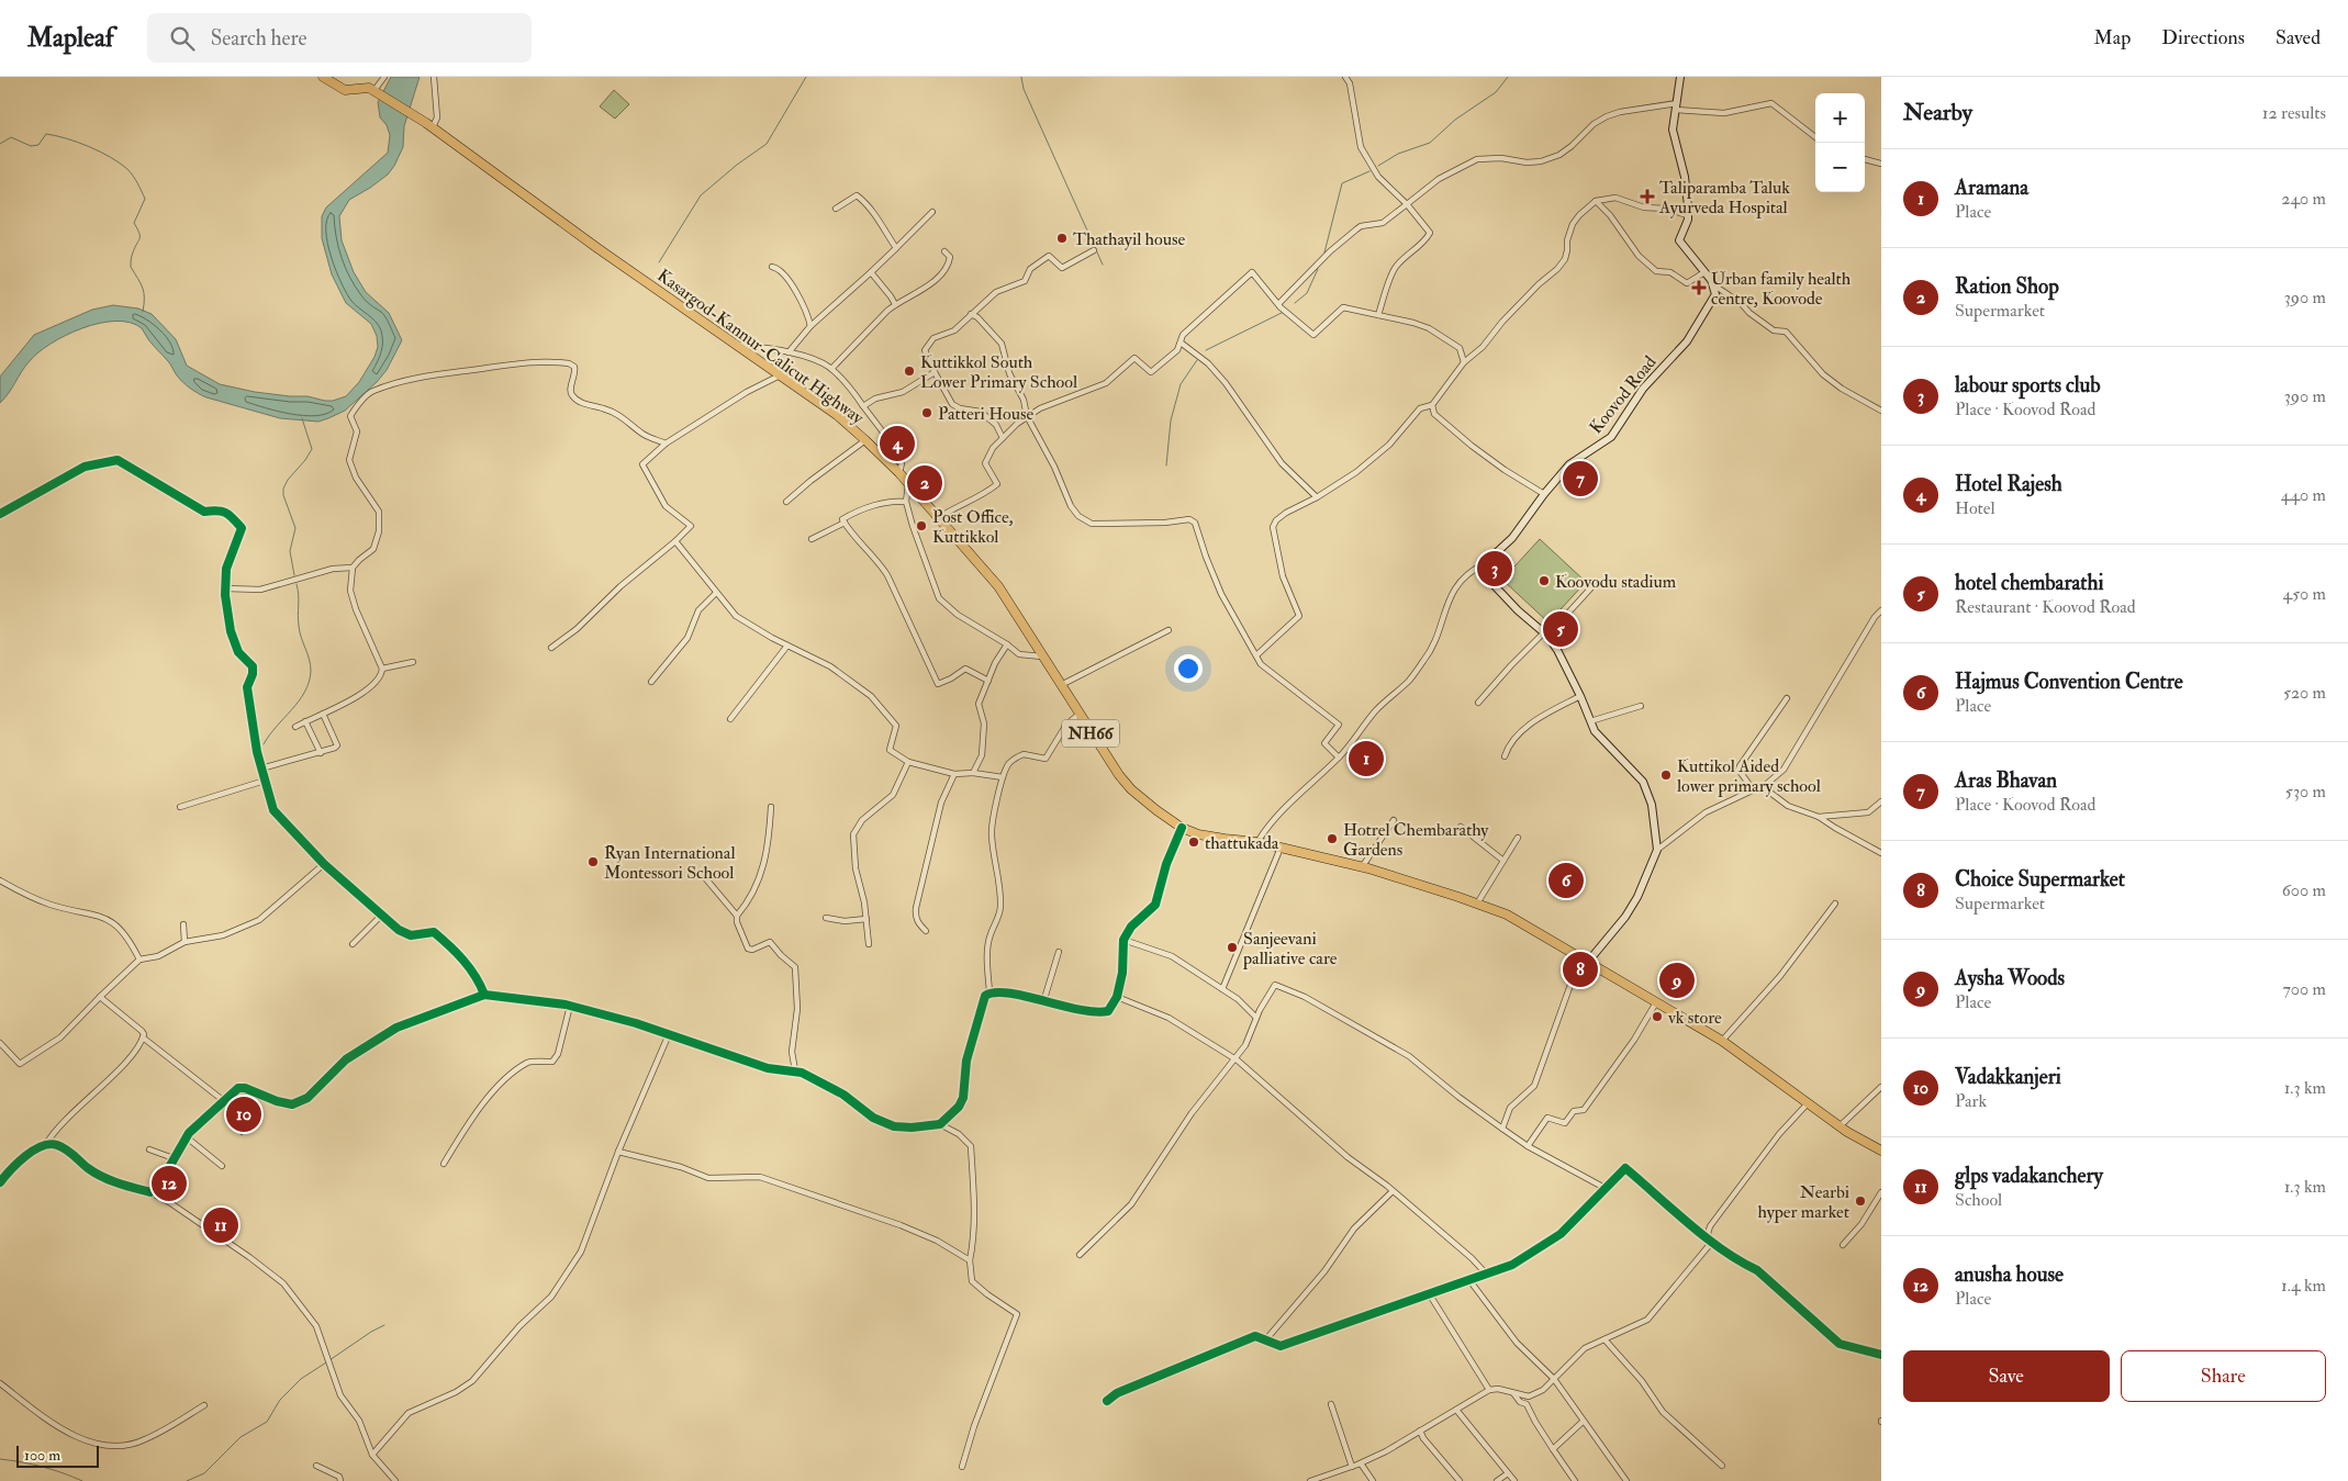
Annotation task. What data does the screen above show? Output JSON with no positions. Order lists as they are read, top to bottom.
{
  "streets": {
    "highway": ["Kasargod-Kannur-Calicut Highway", "NH66"],
    "main road": ["Koovod Road"]
  },
  "places": {
    "health": ["Taliparamba Taluk Ayurveda Hospital", "Urban family health centre, Koovode"],
    "other": [
      "Thathayil house",
      "Kuttikkol South Lower Primary School",
      "Patteri House",
      "Post Office, Kuttikkol",
      "Koovodu stadium",
      "Kuttikol Aided lower primary school",
      "Hotrel Chembarathy Gardens",
      "thattukada",
      "Ryan International Montessori School",
      "Sanjeevani palliative care",
      "vk store",
      "Nearbi hyper market"
    ]
  },
  "scale_bar": "100 m",
  "page": {
    "header": "Mapleaf",
    "search": "Search here",
    "nav": ["Map", "Directions", "Saved"],
    "heading": ["Nearby", "12 results"],
    "map_buttons": ["+", "−"],
    "list": [
      {
        "mark": "1",
        "name": "Aramana",
        "note": "Place",
        "value": "240 m"
      },
      {
        "mark": "2",
        "name": "Ration Shop",
        "note": "Supermarket",
        "value": "390 m"
      },
      {
        "mark": "3",
        "name": "labour sports club",
        "note": "Place · Koovod Road",
        "value": "390 m"
      },
      {
        "mark": "4",
        "name": "Hotel Rajesh",
        "note": "Hotel",
        "value": "440 m"
      },
      {
        "mark": "5",
        "name": "hotel chembarathi",
        "note": "Restaurant · Koovod Road",
        "value": "450 m"
      },
      {
        "mark": "6",
        "name": "Hajmus Convention Centre",
        "note": "Place",
        "value": "520 m"
      },
      {
        "mark": "7",
        "name": "Aras Bhavan",
        "note": "Place · Koovod Road",
        "value": "530 m"
      },
      {
        "mark": "8",
        "name": "Choice Supermarket",
        "note": "Supermarket",
        "value": "600 m"
      },
      {
        "mark": "9",
        "name": "Aysha Woods",
        "note": "Place",
        "value": "700 m"
      },
      {
        "mark": "10",
        "name": "Vadakkanjeri",
        "note": "Park",
        "value": "1.3 km"
      },
      {
        "mark": "11",
        "name": "glps vadakanchery",
        "note": "School",
        "value": "1.3 km"
      },
      {
        "mark": "12",
        "name": "anusha house",
        "note": "Place",
        "value": "1.4 km"
      }
    ],
    "pins": [
      "4",
      "7",
      "2",
      "3",
      "5",
      "1",
      "6",
      "8",
      "9",
      "10",
      "12",
      "11"
    ],
    "buttons": ["Save", "Share"],
    "scale": "100 m"
  }
}
